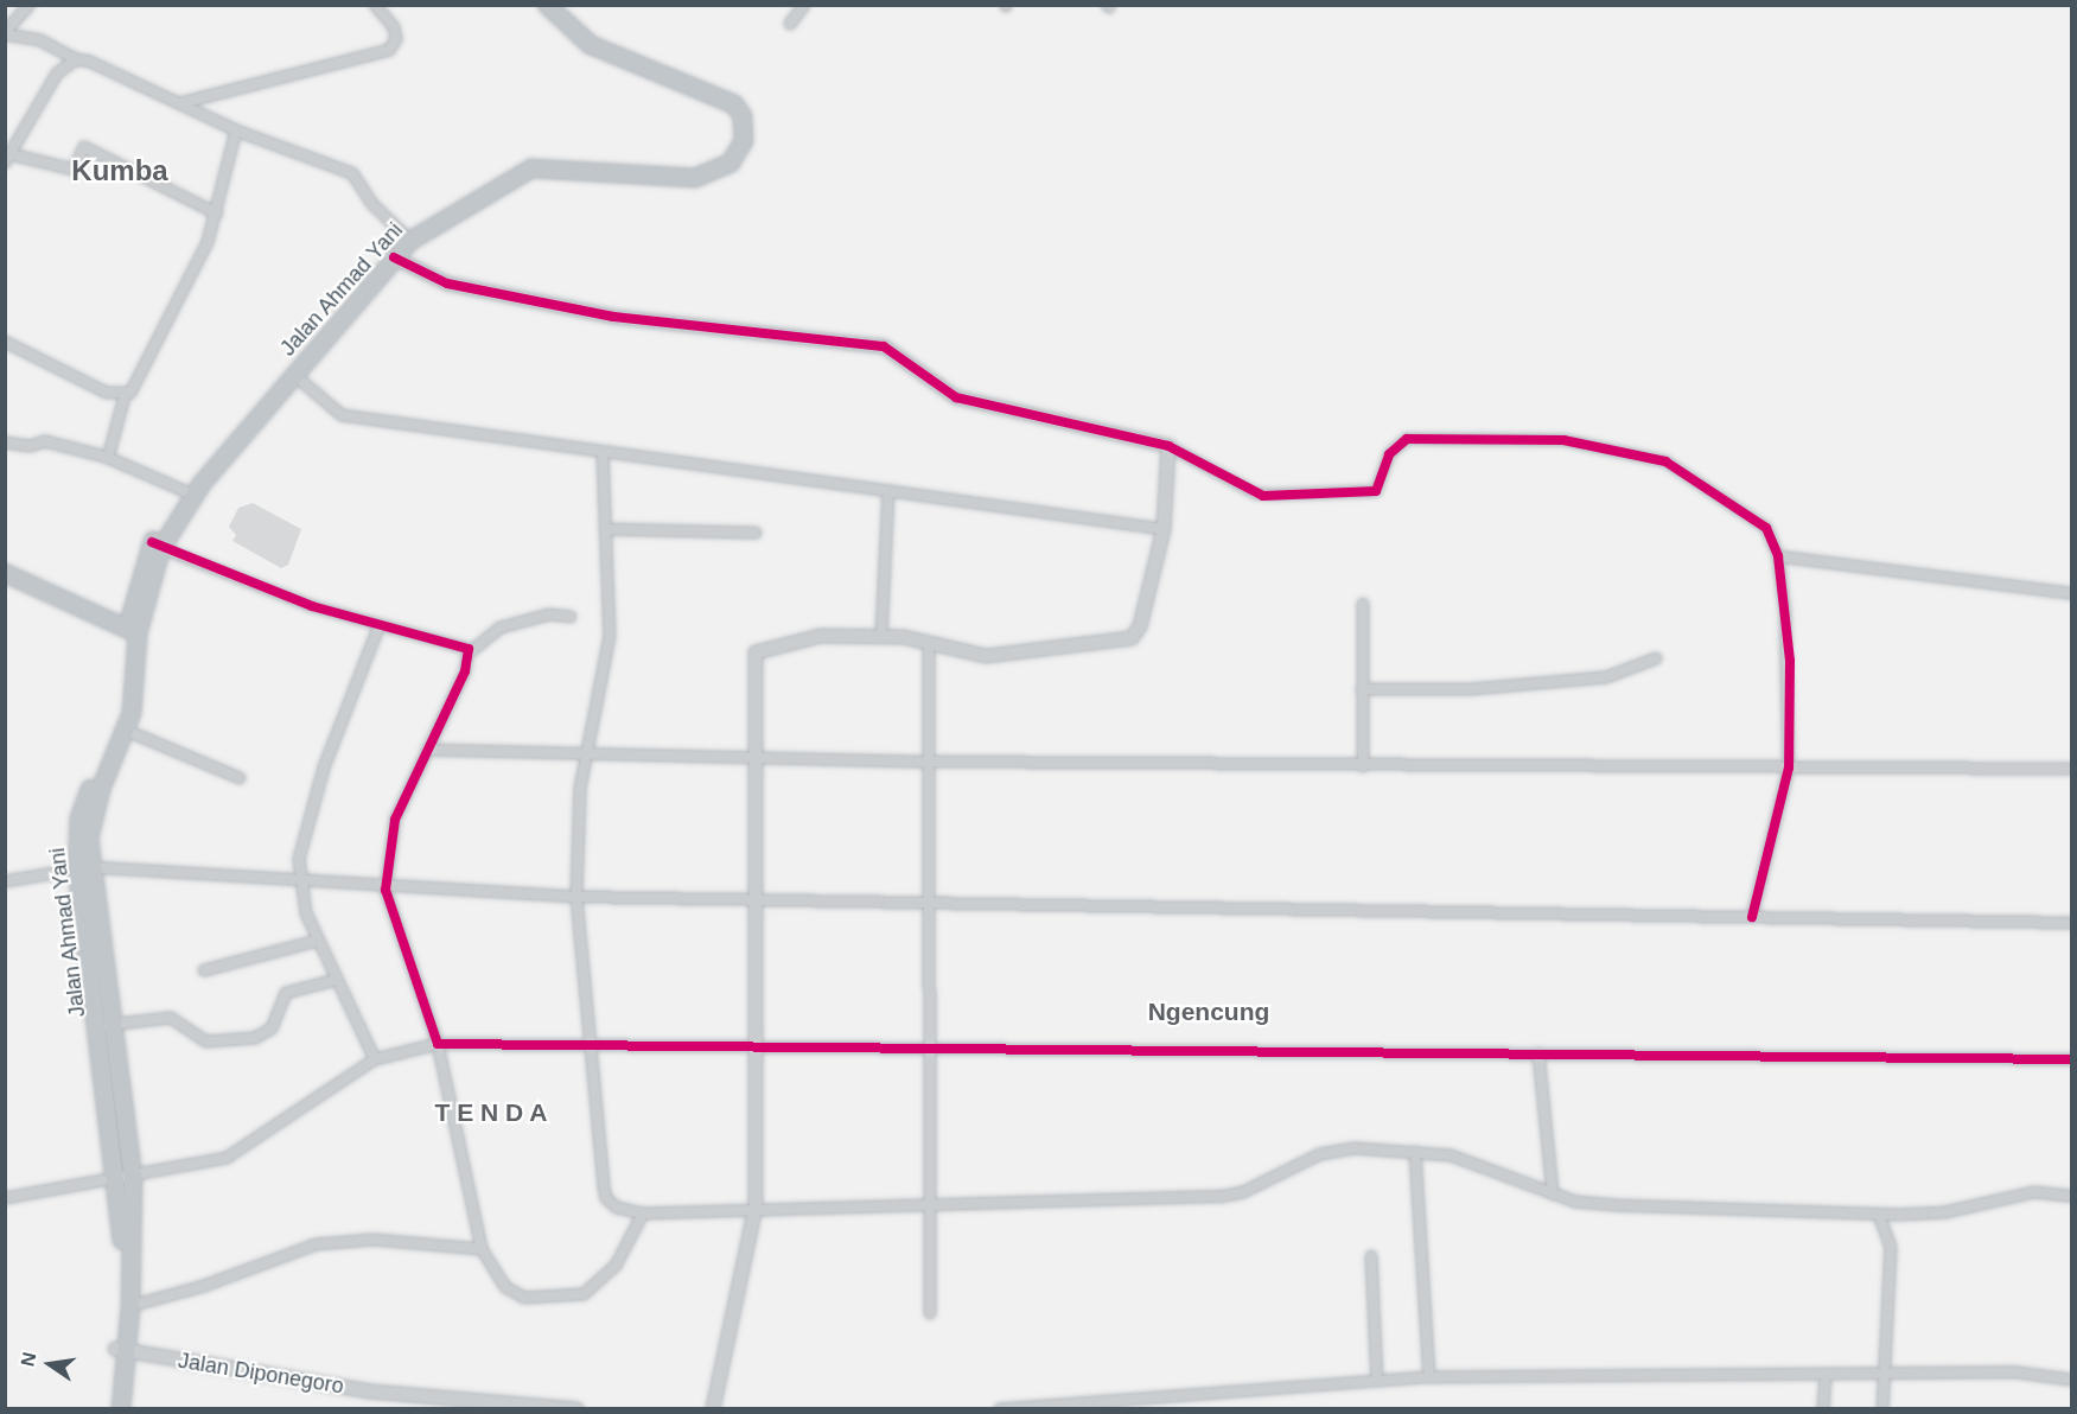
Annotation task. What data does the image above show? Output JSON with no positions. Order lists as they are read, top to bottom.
{
  "streets": {
    "highway": ["Jalan Ahmad Yani"],
    "street": ["Jalan Diponegoro"]
  },
  "crossings": [
    ["Jalan Ahmad Yani", "Jalan Diponegoro"]
  ],
  "districts": ["Kumba", "Ngencung", "T E N D A"],
  "north": "left"
}
